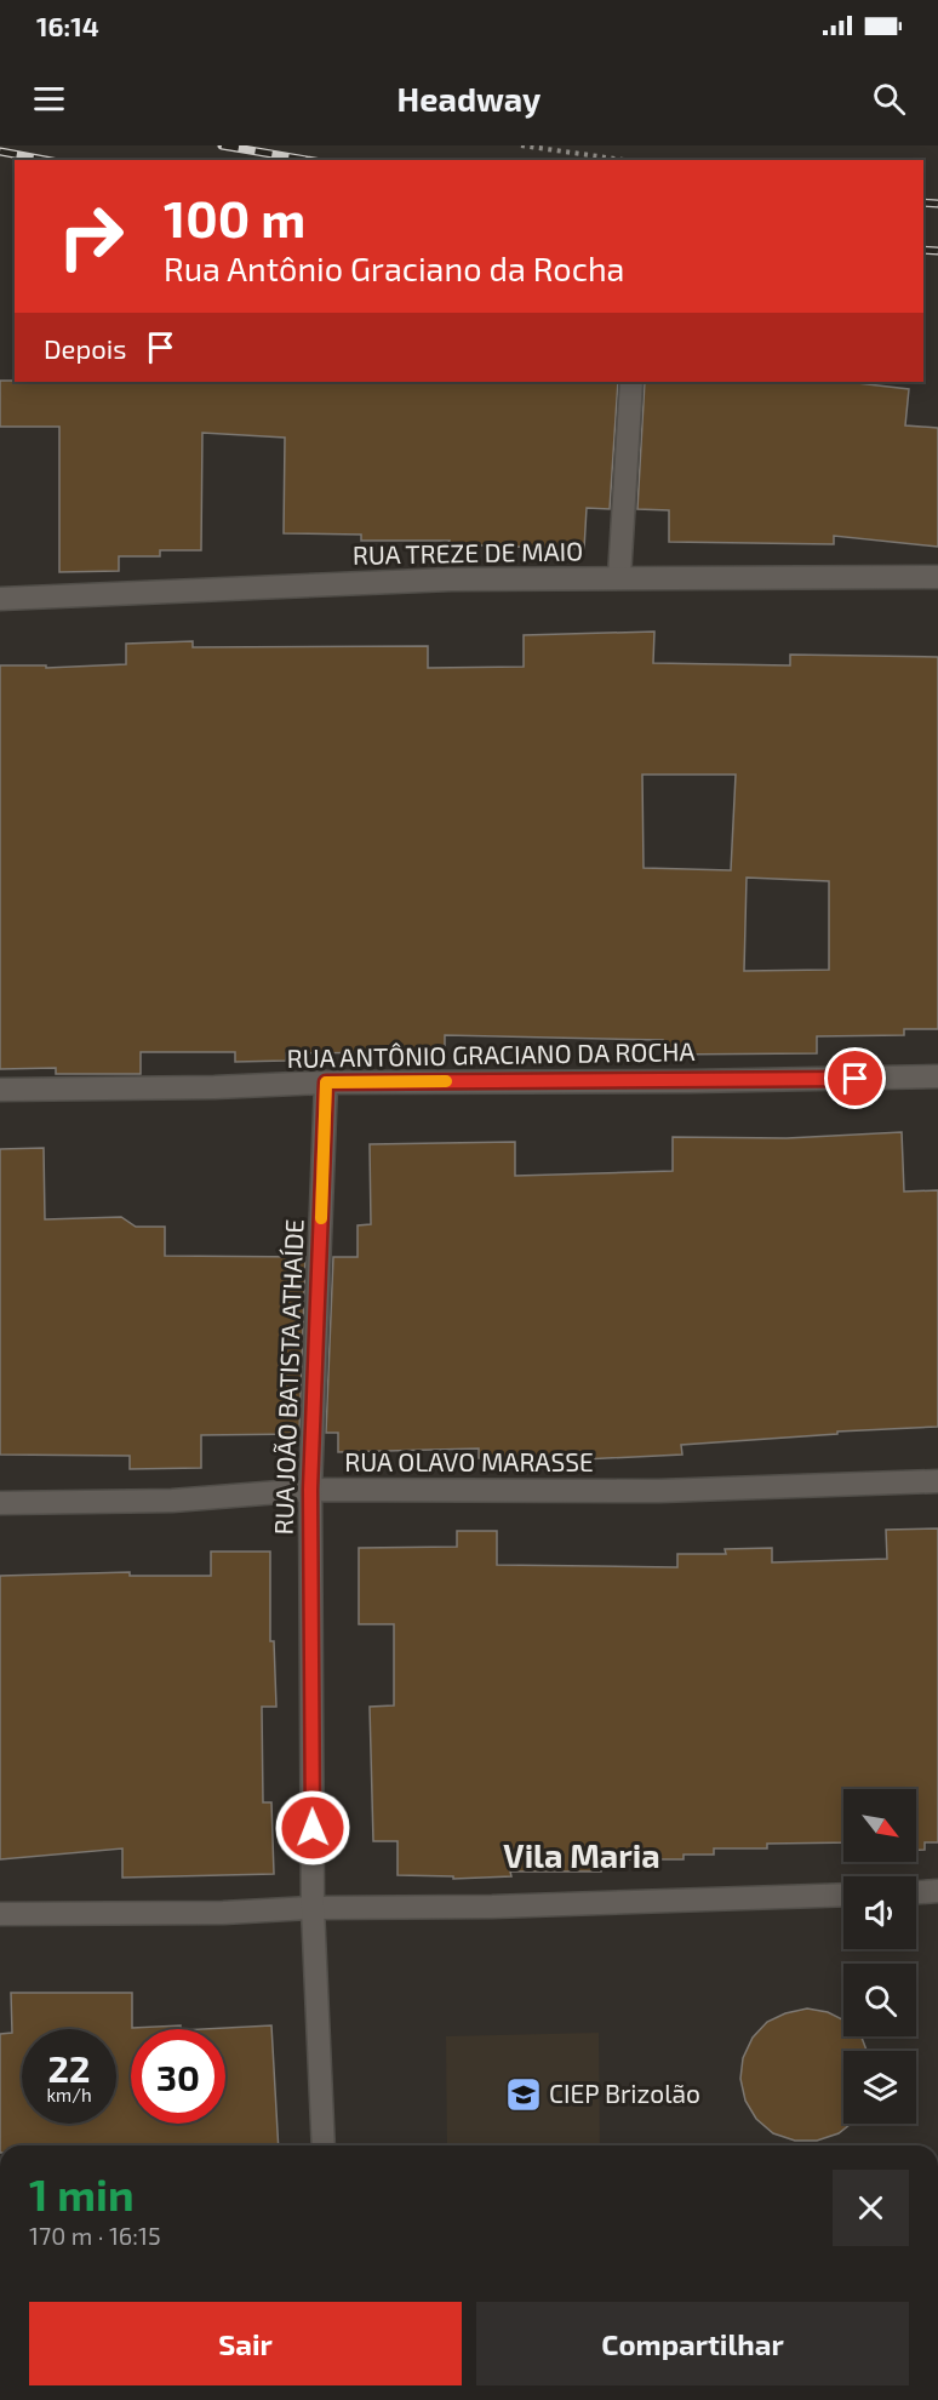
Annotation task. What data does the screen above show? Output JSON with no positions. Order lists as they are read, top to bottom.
{
  "streets": {
    "street": [
      "RUA TREZE DE MAIO",
      "RUA ANTÔNIO GRACIANO DA ROCHA",
      "RUA JOÃO BATISTA ATHAÍDE",
      "RUA OLAVO MARASSE"
    ]
  },
  "crossings": [
    ["RUA ANTÔNIO GRACIANO DA ROCHA", "RUA JOÃO BATISTA ATHAÍDE"],
    ["RUA JOÃO BATISTA ATHAÍDE", "RUA OLAVO MARASSE"]
  ],
  "districts": ["Vila Maria"],
  "places": {
    "school or university": ["CIEP Brizolão"]
  },
  "north": "bottom right",
  "page": {
    "status": "16:14",
    "header": "Headway",
    "turn": ["100 m", "Rua Antônio Graciano da Rocha"],
    "then": "Depois",
    "speed": "22 km/h",
    "limit": "30",
    "heading": ["1 min", "170 m · 16:15"],
    "buttons": ["Sair", "Compartilhar"]
  }
}
